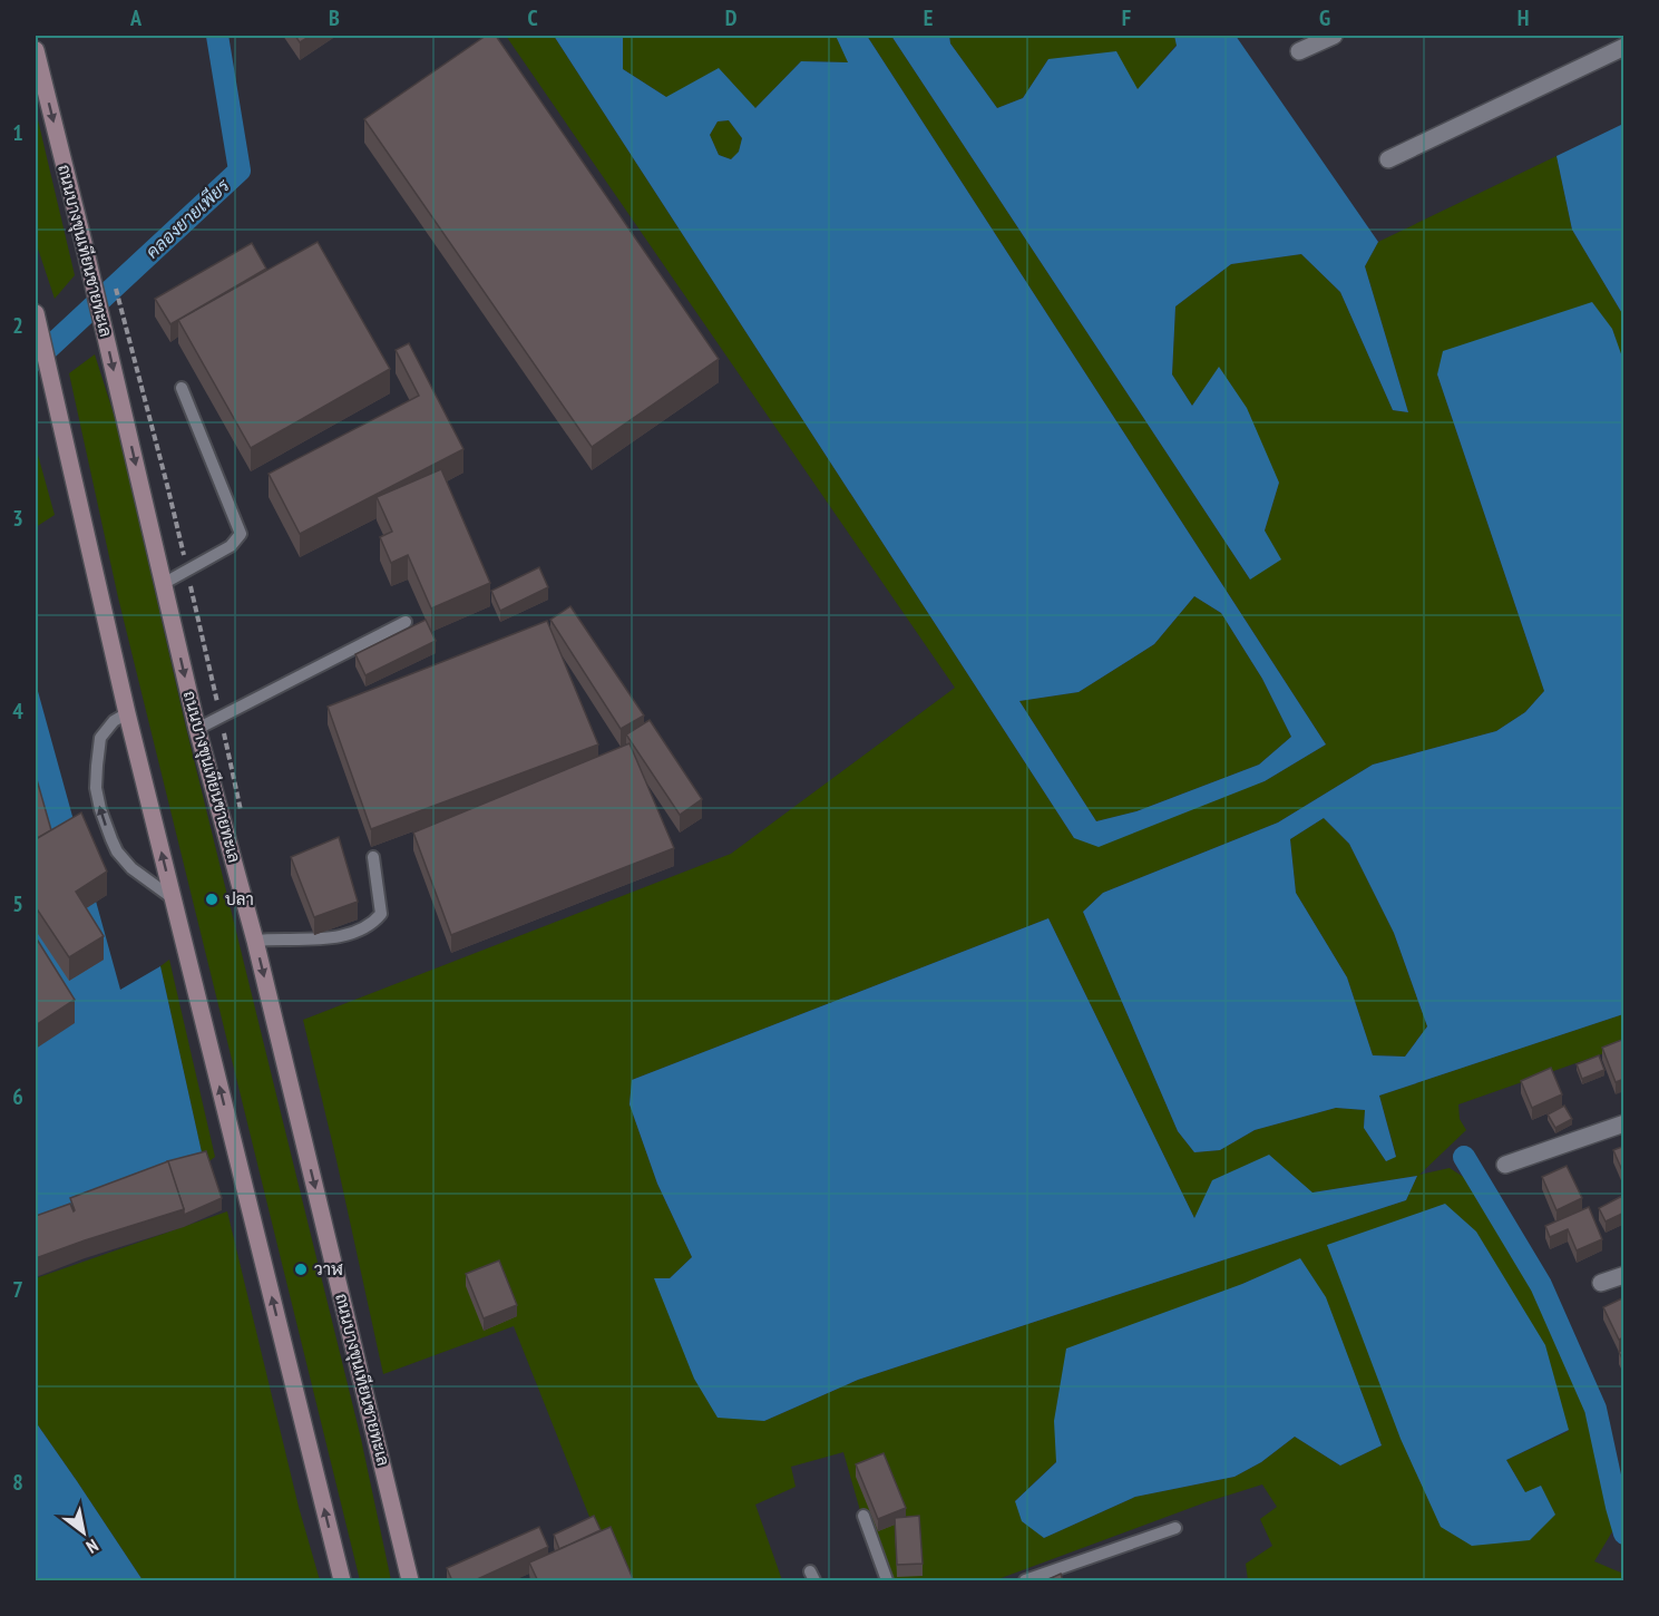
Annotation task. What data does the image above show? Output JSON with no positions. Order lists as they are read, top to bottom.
{
  "streets": {
    "main road": ["ถนนบางขุนเทียนชายทะเล"]
  },
  "water": ["คลองยายเพียร"],
  "places": ["ปลา", "วาฬ"],
  "north": "bottom right",
  "grid": {
    "columns": [
      "A",
      "B",
      "C",
      "D",
      "E",
      "F",
      "G",
      "H"
    ],
    "rows": [
      "1",
      "2",
      "3",
      "4",
      "5",
      "6",
      "7",
      "8"
    ]
  }
}
